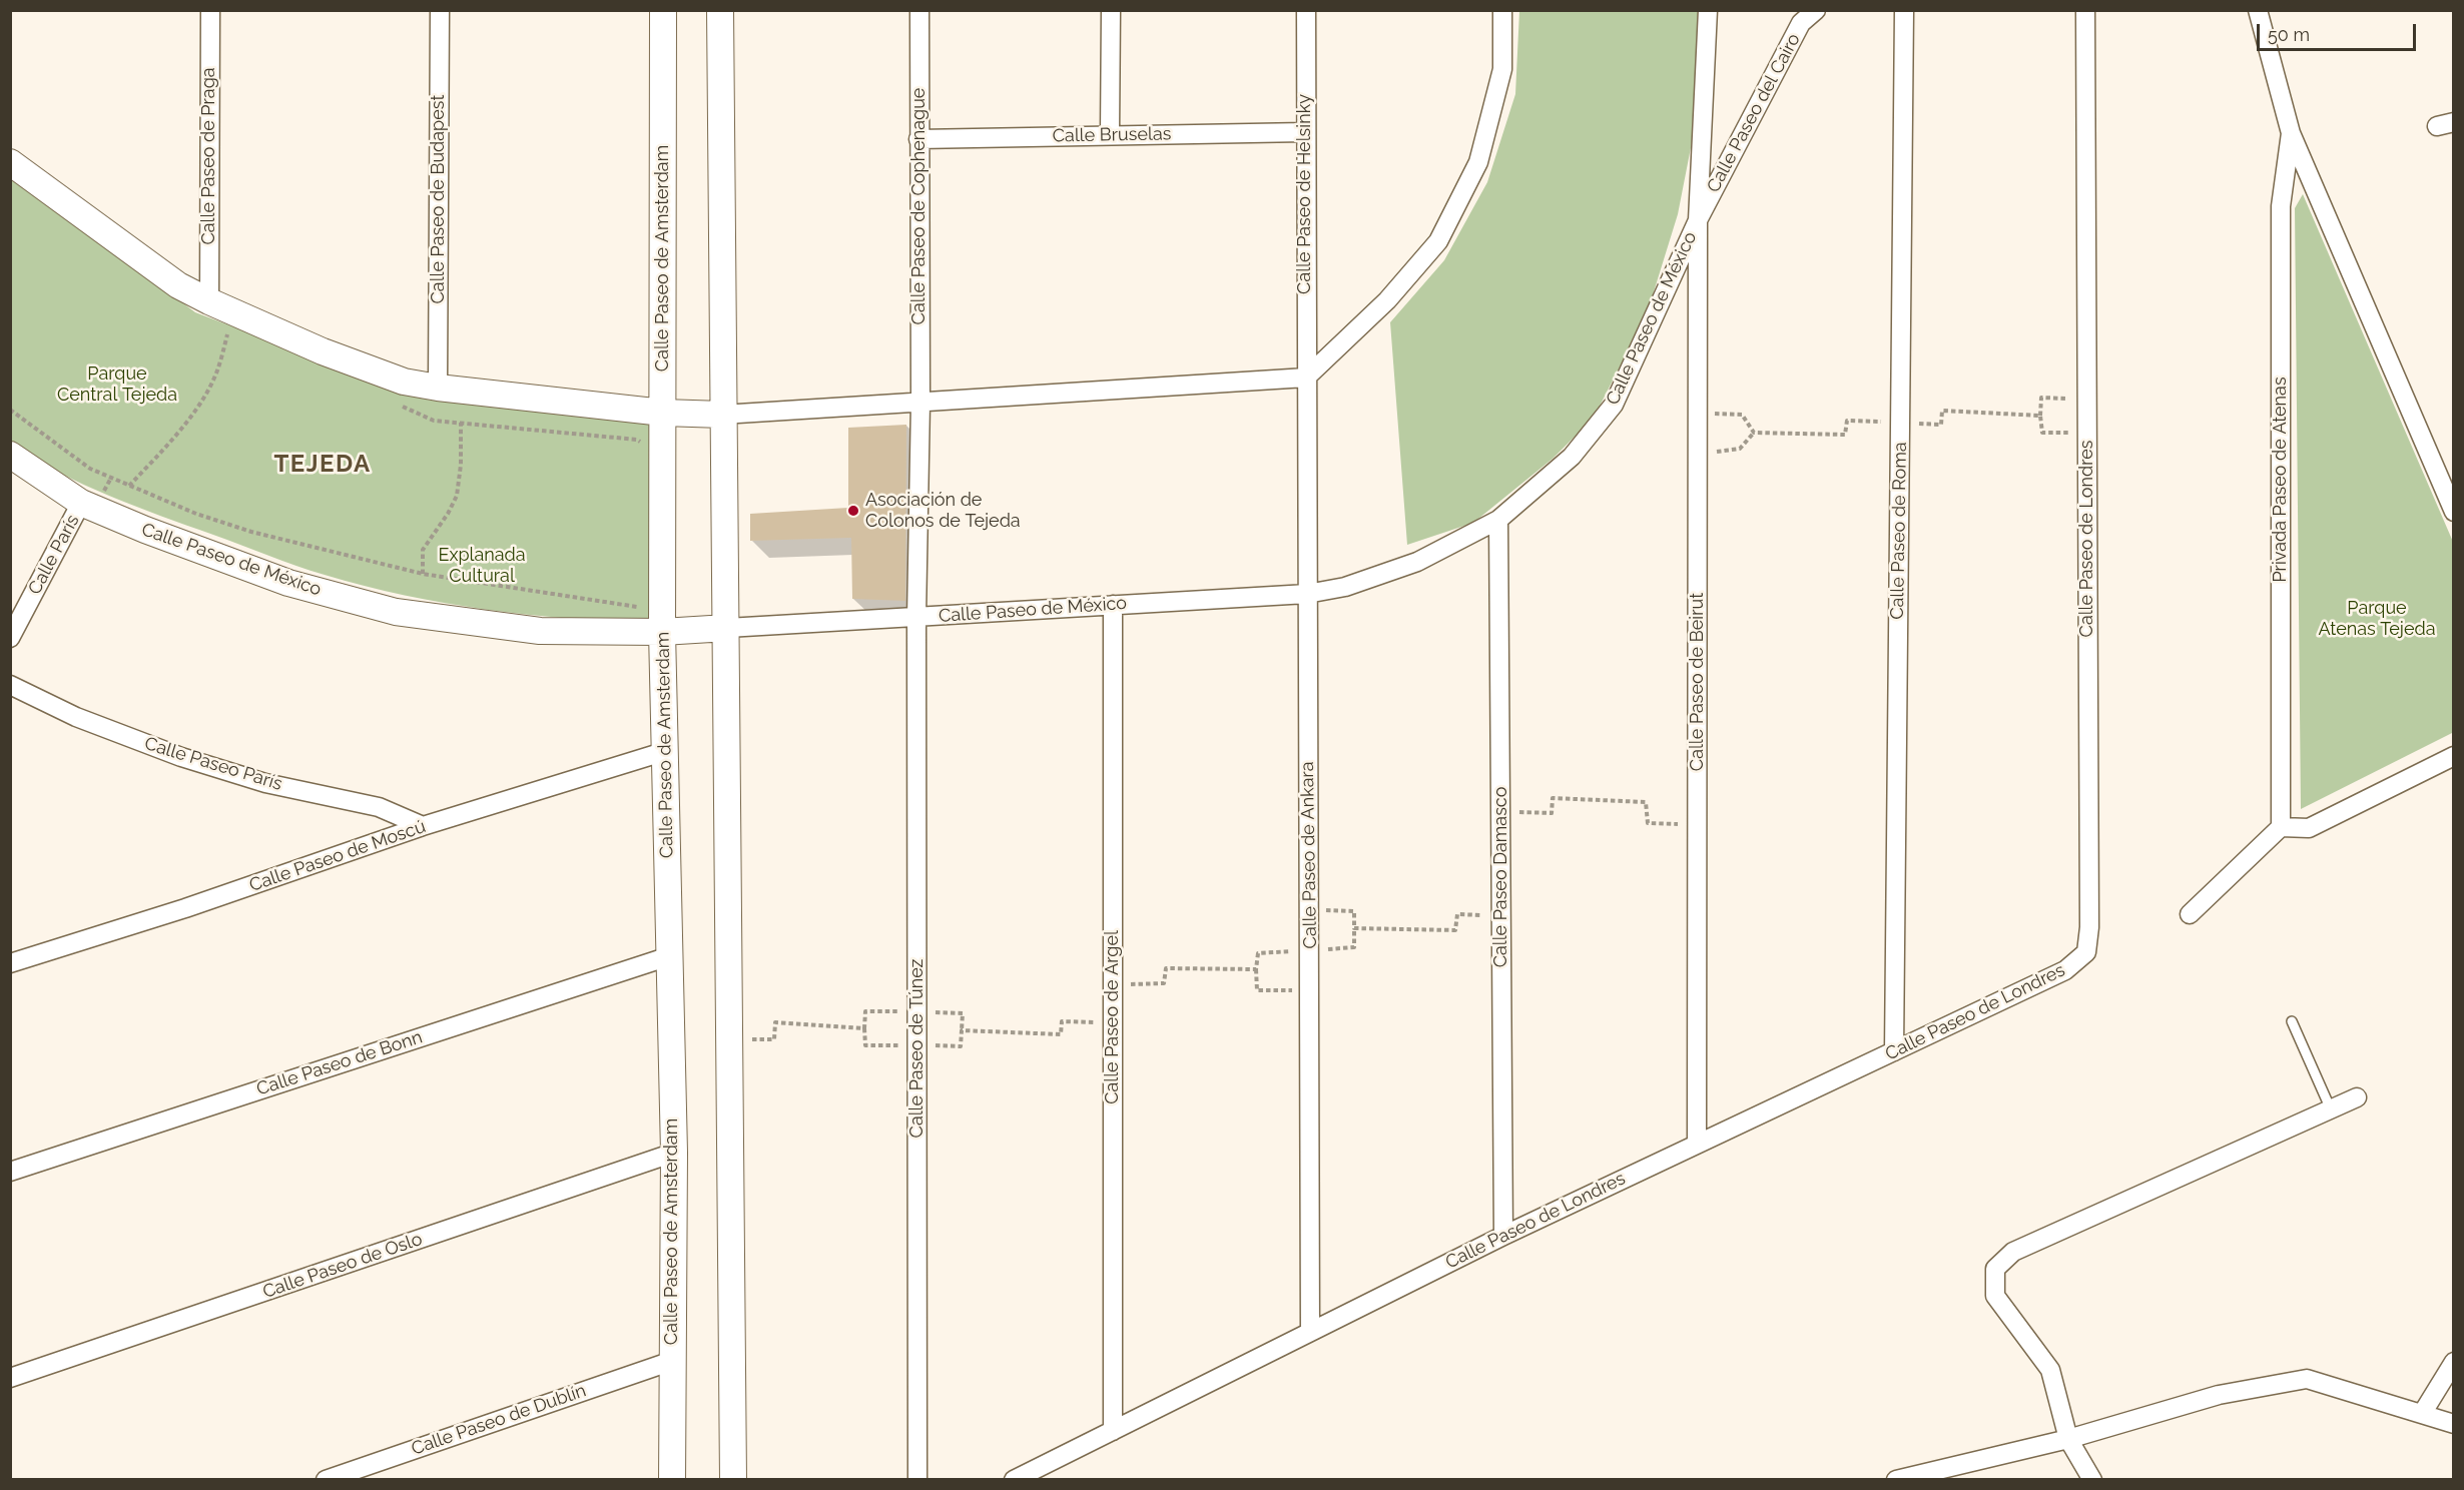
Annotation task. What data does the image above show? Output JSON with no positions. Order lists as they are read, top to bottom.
{
  "streets": {
    "main road": ["Calle Paseo de Amsterdam", "Calle Paseo de México"],
    "street": [
      "Calle Paseo del Cairo",
      "Calle Bruselas",
      "Calle Paseo de Praga",
      "Calle Paseo de Helsinky",
      "Calle Paseo de Budapest",
      "Calle Paseo de Cophenague",
      "Privada Paseo de Atenas",
      "Calle Paseo de Roma",
      "Calle Paseo de Londres",
      "Calle París",
      "Calle Paseo de Beirut",
      "Calle Paseo París",
      "Calle Paseo de Ankara",
      "Calle Paseo de Moscú",
      "Calle Paseo Damasco",
      "Calle Paseo de Argel",
      "Calle Paseo de Túnez",
      "Calle Paseo de Bonn",
      "Calle Paseo de Oslo",
      "Calle Paseo de Dublín"
    ]
  },
  "crossings": [
    ["Calle Paseo del Cairo", "Calle Paseo de México"],
    ["Calle Paseo del Cairo", "Calle Paseo de Beirut"],
    ["Calle Bruselas", "Calle Paseo de Helsinky"],
    ["Calle Bruselas", "Calle Paseo de Cophenague"],
    ["Calle Paseo de Helsinky", "Calle Paseo de Ankara"],
    ["Calle Paseo de Cophenague", "Calle Paseo de México"],
    ["Calle Paseo de Cophenague", "Calle Paseo de Túnez"],
    ["Calle Paseo de Amsterdam", "Calle Paseo de México"],
    ["Calle Paseo de Amsterdam", "Calle Paseo de Moscú"],
    ["Calle Paseo de Amsterdam", "Calle Paseo de Bonn"],
    ["Calle Paseo de Amsterdam", "Calle Paseo de Oslo"],
    ["Calle Paseo de Amsterdam", "Calle Paseo de Dublín"],
    ["Calle Paseo de México", "Calle París"],
    ["Calle Paseo de México", "Calle Paseo de Beirut"],
    ["Calle Paseo de México", "Calle Paseo de Ankara"],
    ["Calle Paseo de México", "Calle Paseo Damasco"],
    ["Calle Paseo de México", "Calle Paseo de Argel"],
    ["Calle Paseo de México", "Calle Paseo de Túnez"],
    ["Calle Paseo de Roma", "Calle Paseo de Londres"],
    ["Calle Paseo de Londres", "Calle Paseo de Beirut"],
    ["Calle Paseo de Londres", "Calle Paseo de Ankara"],
    ["Calle Paseo de Londres", "Calle Paseo Damasco"],
    ["Calle Paseo de Londres", "Calle Paseo de Argel"],
    ["Calle Paseo París", "Calle Paseo de Moscú"]
  ],
  "districts": ["TEJEDA"],
  "parks": ["Parque Central Tejeda", "Explanada Cultural", "Parque Atenas Tejeda"],
  "places": ["Asociación de Colonos de Tejeda"],
  "scale_bar": "50 m"
}
